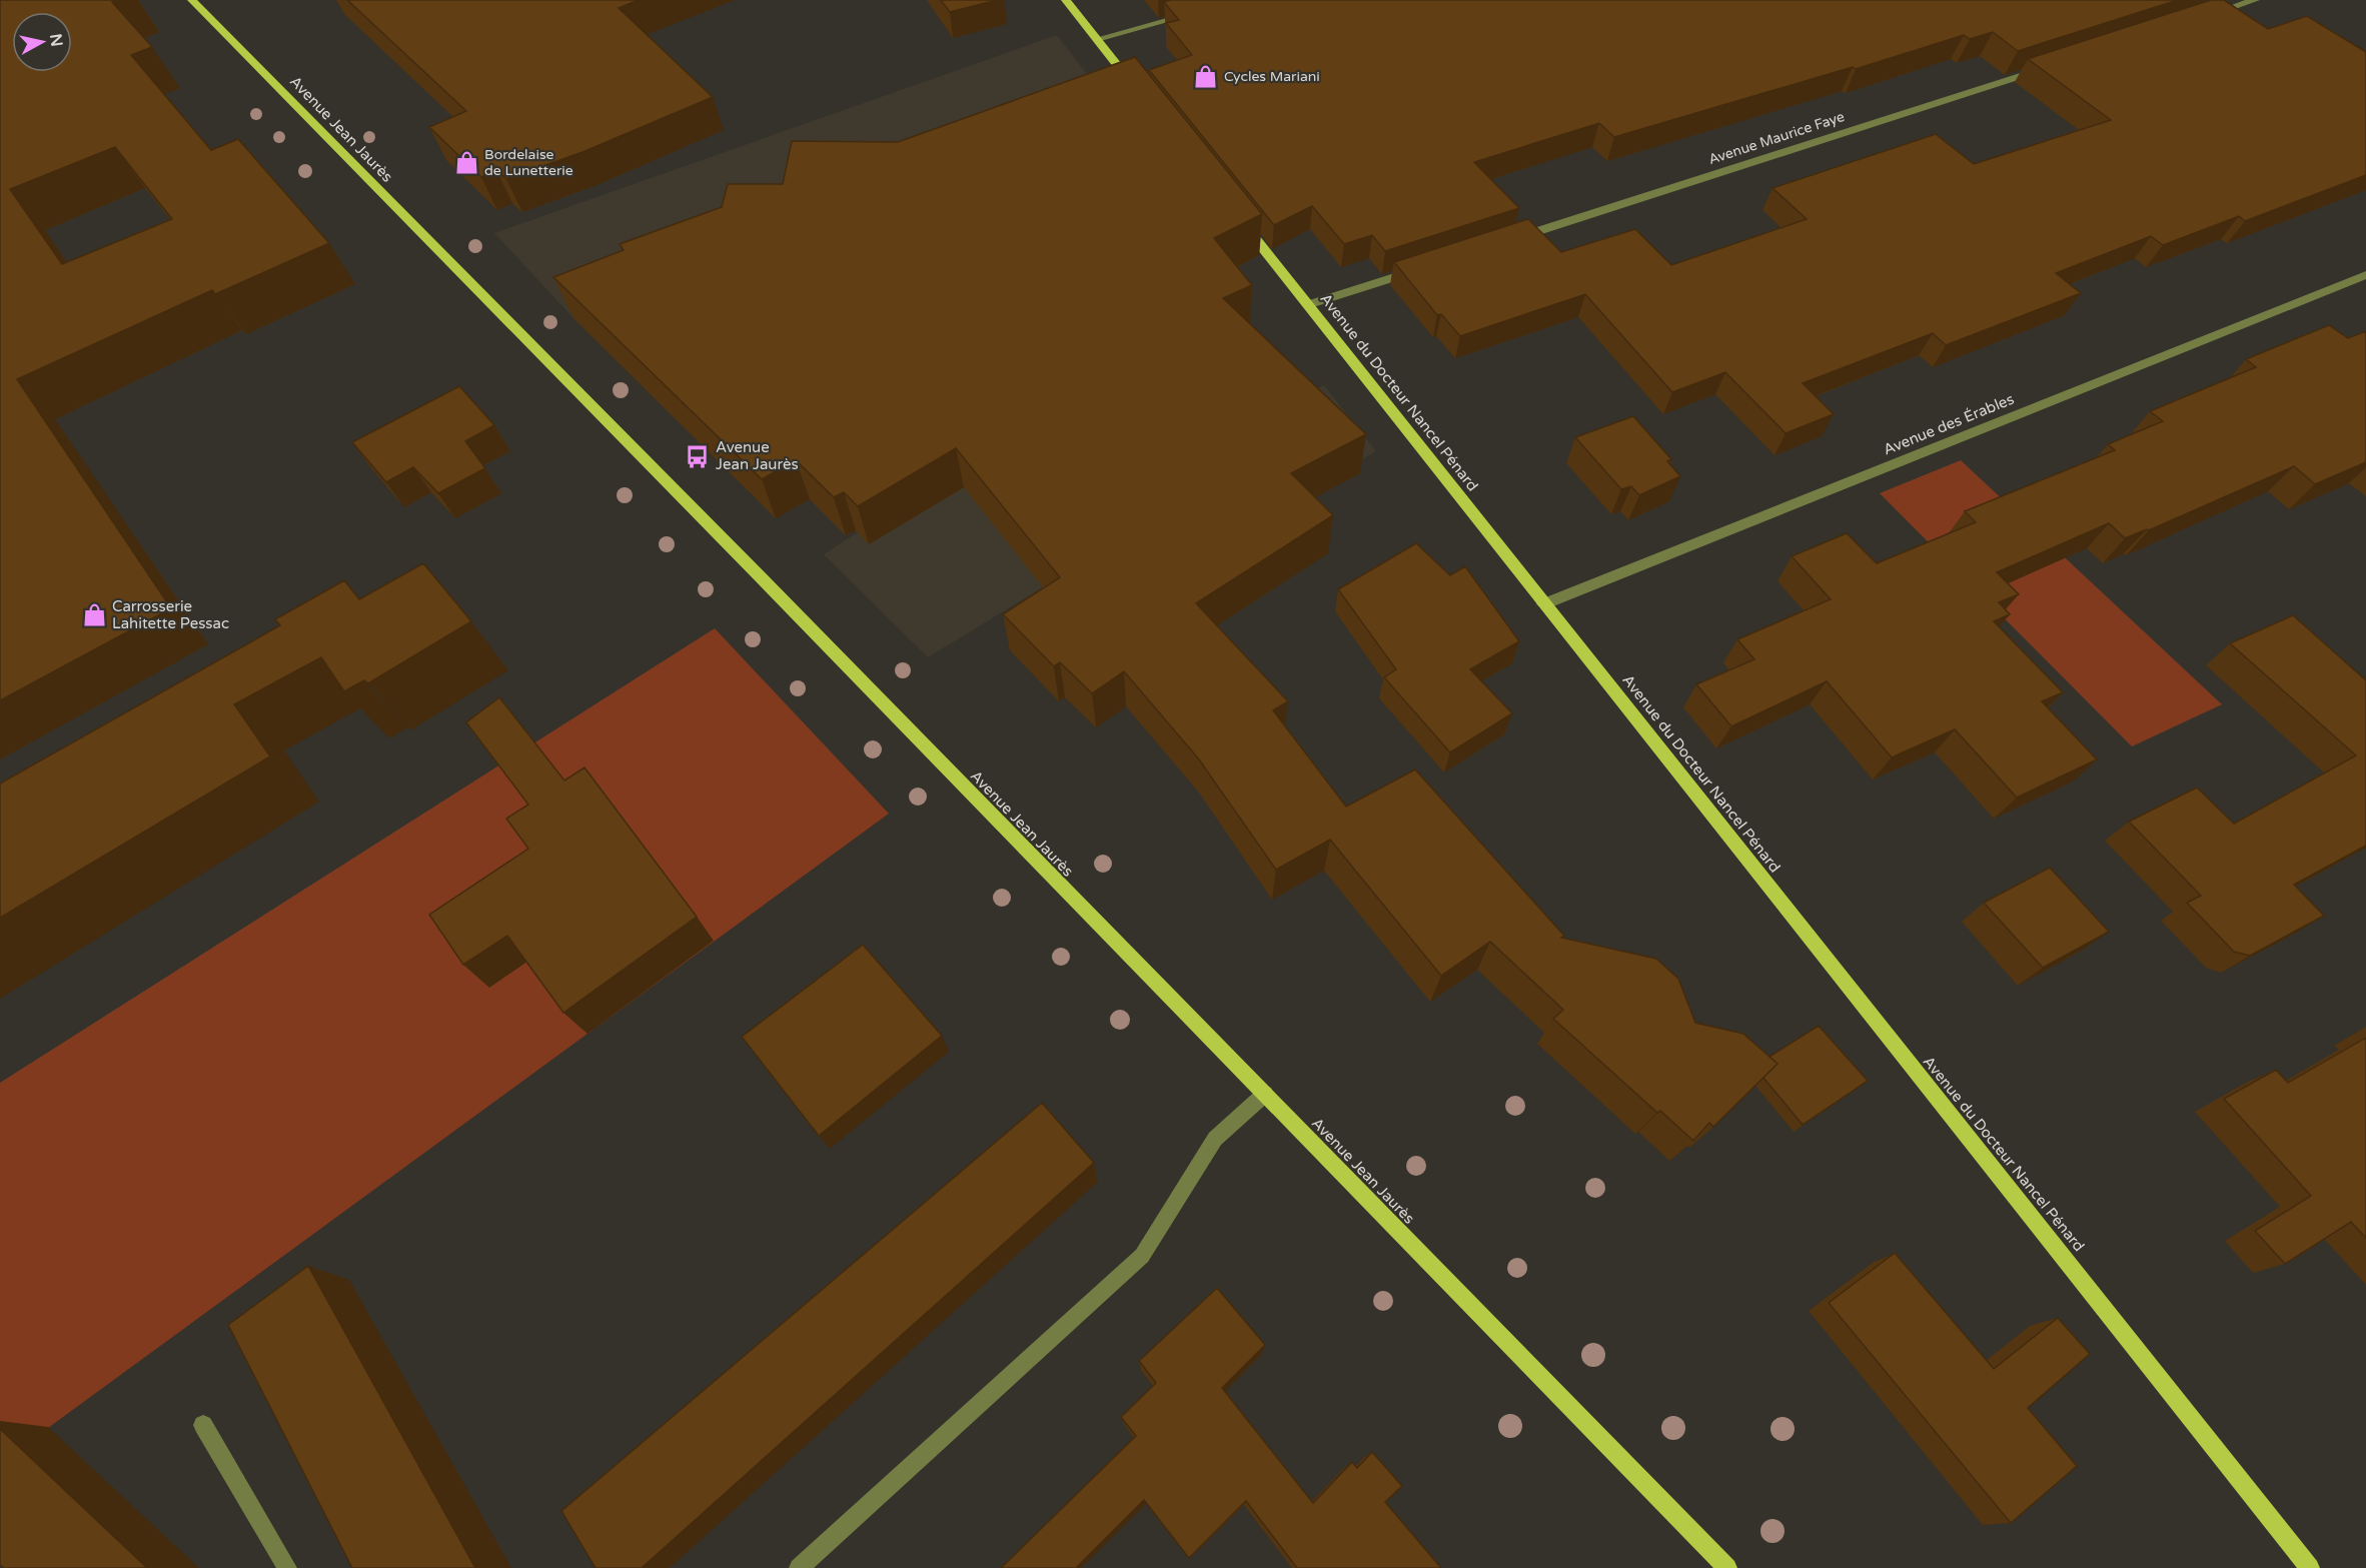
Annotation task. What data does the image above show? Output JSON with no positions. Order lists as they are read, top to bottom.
{
  "streets": {
    "main road": ["Avenue Jean Jaurès", "Avenue du Docteur Nancel Pénard"],
    "street": ["Avenue Maurice Faye", "Avenue des Érables"]
  },
  "crossings": [
    ["Avenue du Docteur Nancel Pénard", "Avenue des Érables"]
  ],
  "places": {
    "shop": ["Cycles Mariani", "Bordelaise de Lunetterie", "Carrosserie Lahitette Pessac"],
    "bus stop": ["Avenue Jean Jaurès"]
  },
  "north": "right"
}
